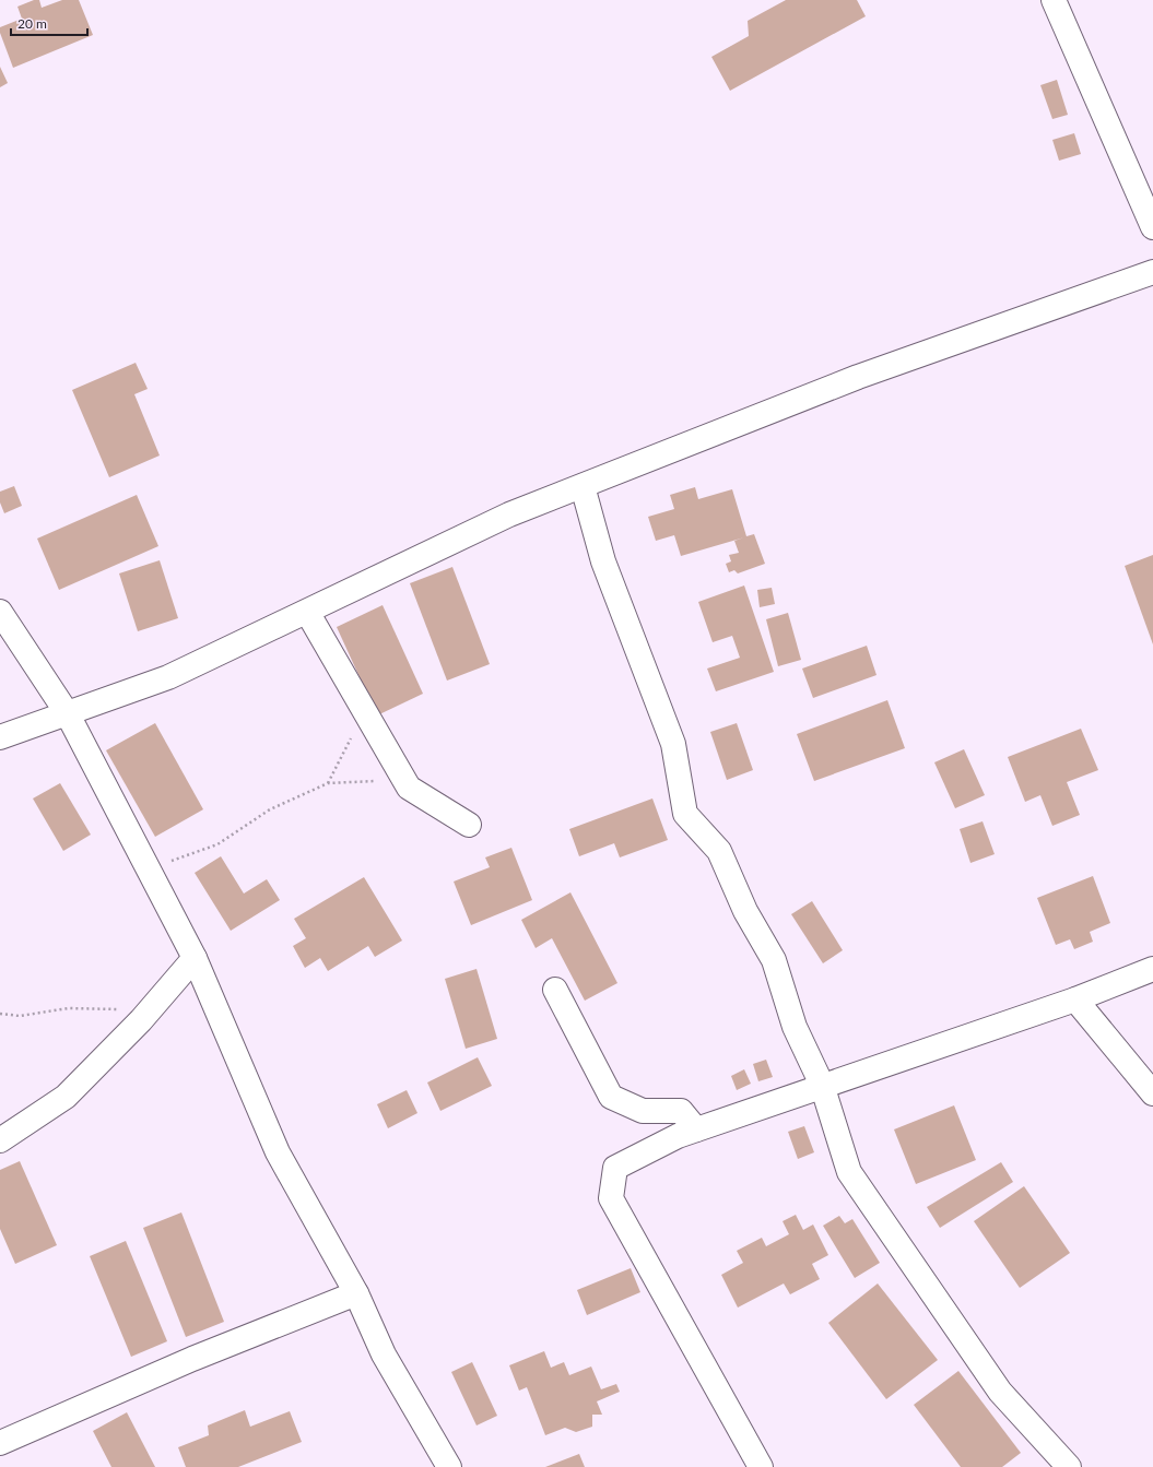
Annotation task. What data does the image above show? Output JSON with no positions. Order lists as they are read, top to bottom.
{
  "scale_bar": "20 m"
}
